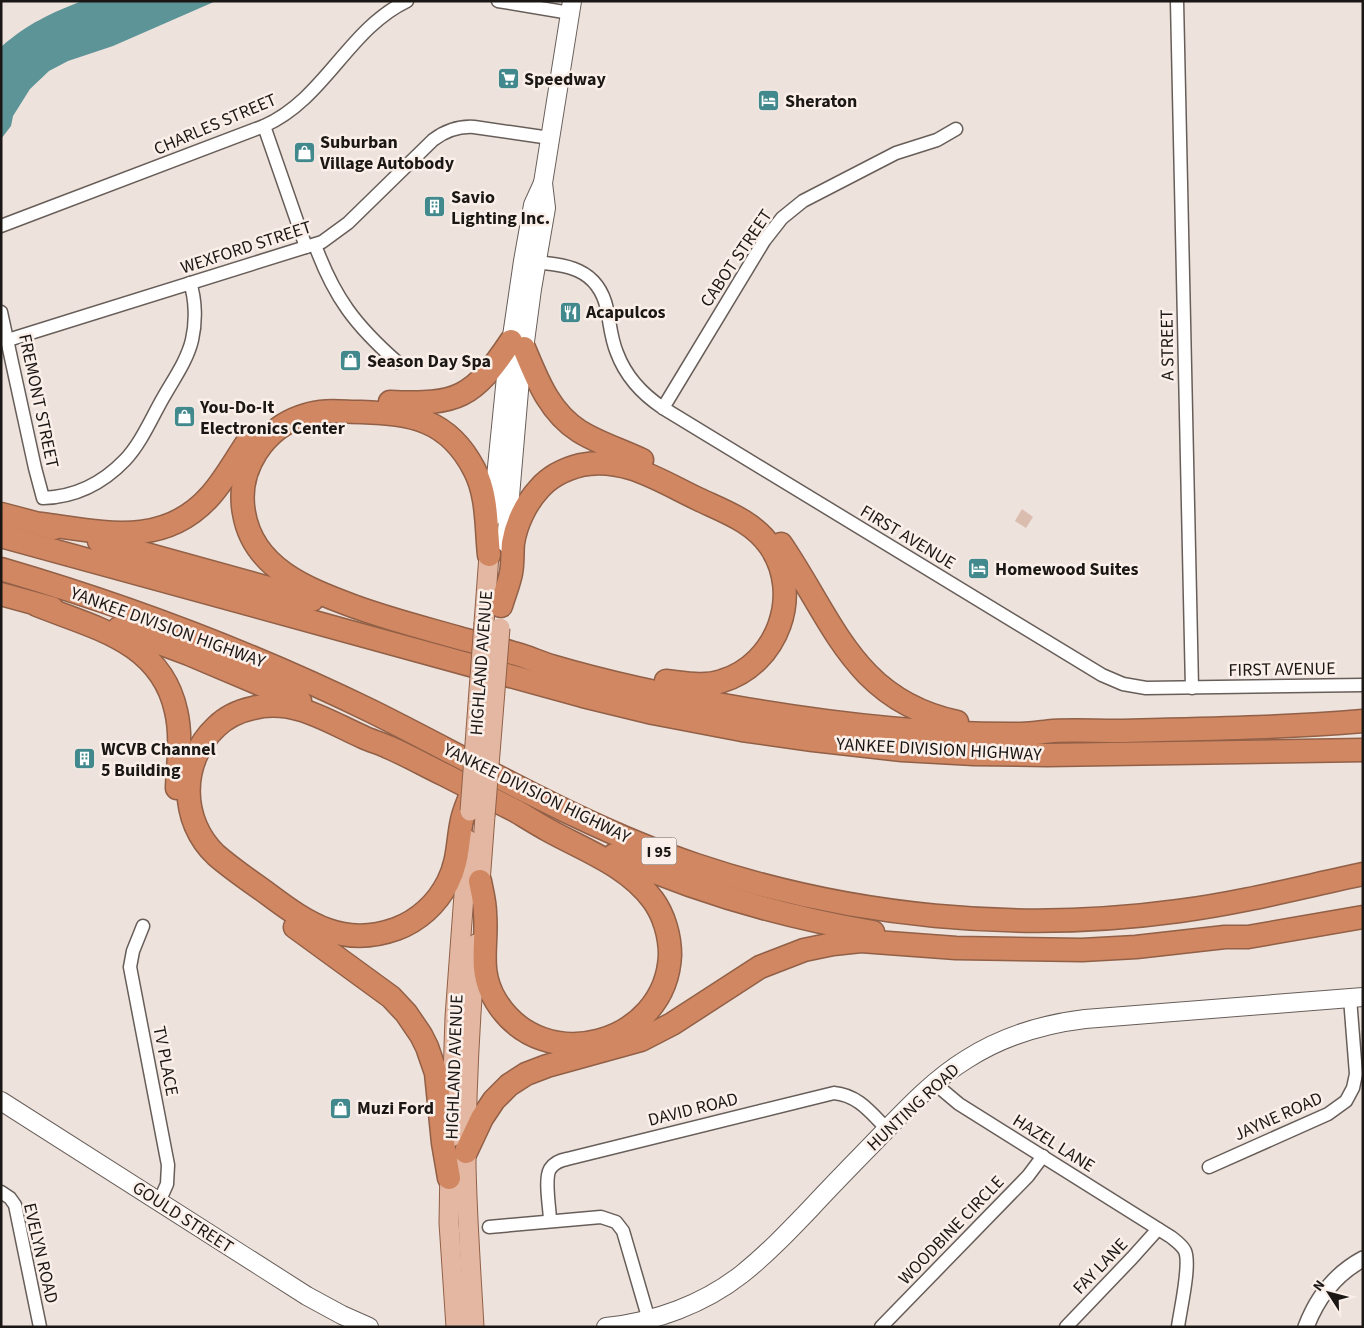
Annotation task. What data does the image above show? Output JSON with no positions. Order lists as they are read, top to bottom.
{
  "streets": {
    "highway": ["YANKEE DIVISION HIGHWAY", "I 95"],
    "main road": ["HIGHLAND AVENUE", "HUNTING ROAD", "GOULD STREET"],
    "street": [
      "CHARLES STREET",
      "WEXFORD STREET",
      "CABOT STREET",
      "A STREET",
      "FREMONT STREET",
      "FIRST AVENUE",
      "TV PLACE",
      "DAVID ROAD",
      "JAYNE ROAD",
      "HAZEL LANE",
      "WOODBINE CIRCLE",
      "EVELYN ROAD",
      "FAY LANE"
    ]
  },
  "crossings": [
    ["WEXFORD STREET", "FREMONT STREET"],
    ["WEXFORD STREET", "HIGHLAND AVENUE"],
    ["CABOT STREET", "FIRST AVENUE"],
    ["A STREET", "FIRST AVENUE"],
    ["FIRST AVENUE", "HIGHLAND AVENUE"],
    ["TV PLACE", "GOULD STREET"],
    ["HUNTING ROAD", "DAVID ROAD"],
    ["HUNTING ROAD", "JAYNE ROAD"],
    ["HUNTING ROAD", "HAZEL LANE"],
    ["HAZEL LANE", "WOODBINE CIRCLE"],
    ["HAZEL LANE", "FAY LANE"]
  ],
  "places": {
    "supermarket": ["Speedway"],
    "hotel": ["Sheraton", "Homewood Suites"],
    "shop": [
      "Suburban Village Autobody",
      "Season Day Spa",
      "You-Do-It Electronics Center",
      "Muzi Ford"
    ],
    "building": ["Savio Lighting Inc.", "WCVB Channel 5 Building"],
    "restaurant": ["Acapulcos"]
  },
  "north": "top left"
}
